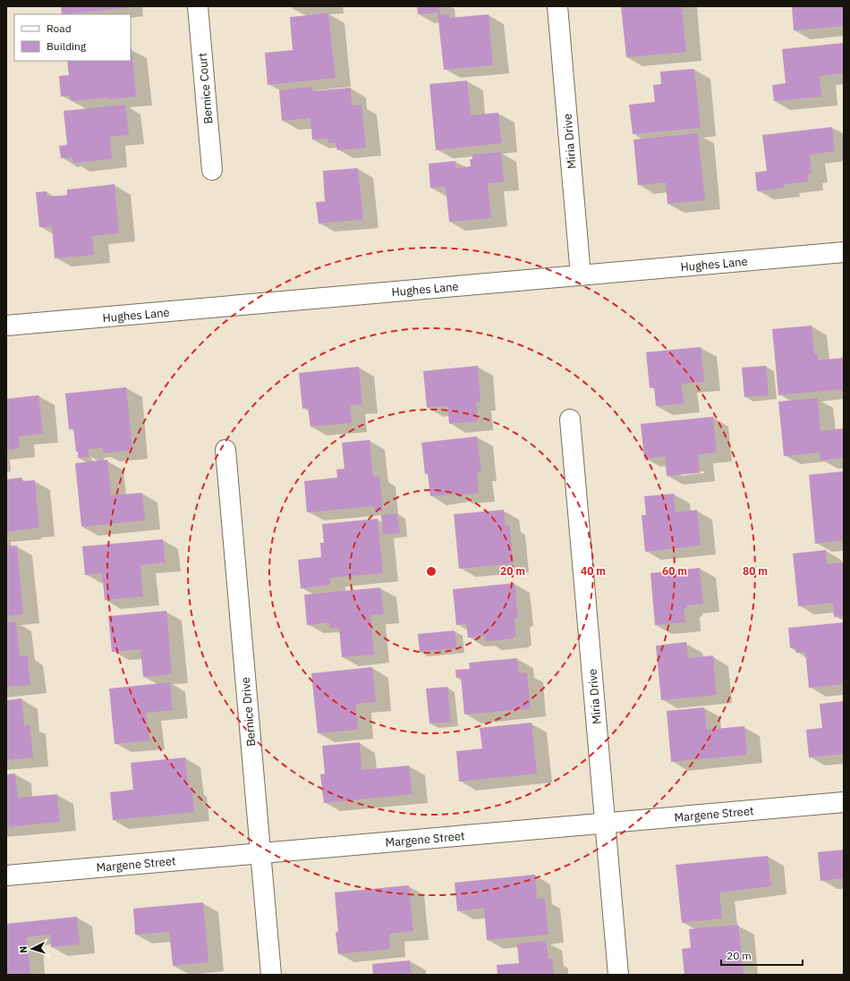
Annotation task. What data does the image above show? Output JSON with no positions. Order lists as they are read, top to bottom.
{
  "streets": {
    "street": [
      "Bernice Court",
      "Miria Drive",
      "Hughes Lane",
      "Bernice Drive",
      "Margene Street"
    ]
  },
  "crossings": [
    ["Miria Drive", "Hughes Lane"],
    ["Miria Drive", "Margene Street"],
    ["Bernice Drive", "Margene Street"]
  ],
  "legend": ["Road", "Building"],
  "scale_bar": "20 m",
  "north": "left",
  "rings": [
    "20 m",
    "40 m",
    "60 m",
    "80 m"
  ]
}
